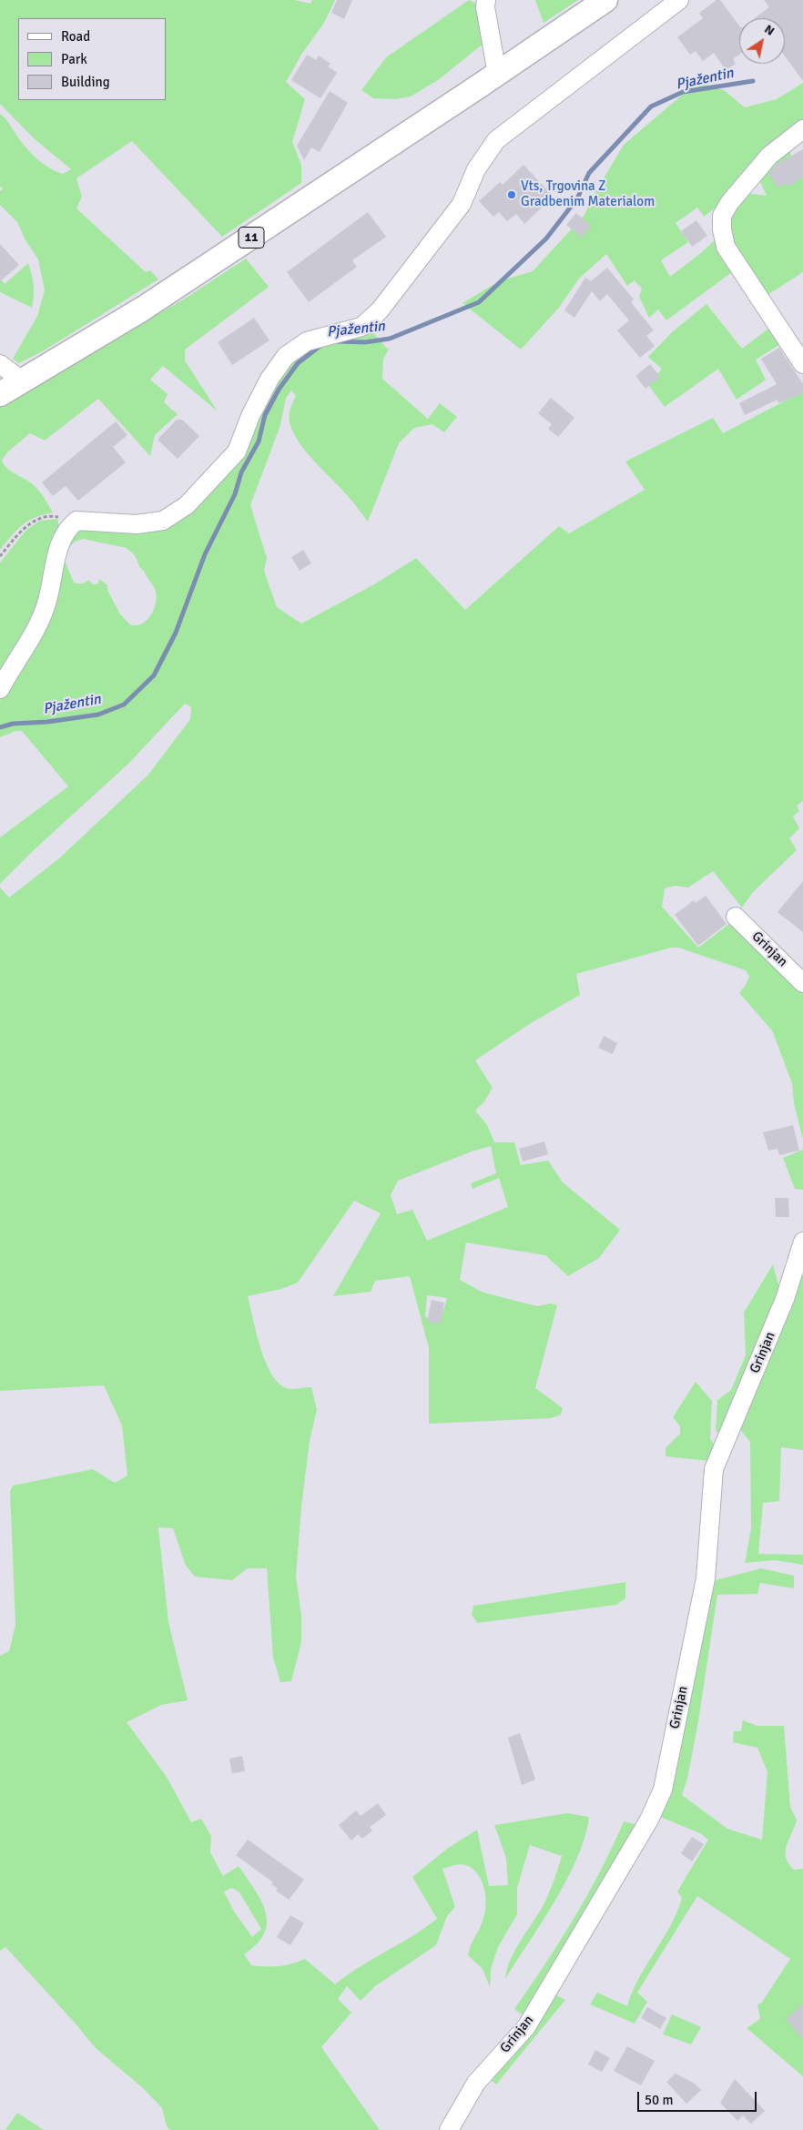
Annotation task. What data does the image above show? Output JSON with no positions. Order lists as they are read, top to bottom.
{
  "streets": {
    "main road": ["11"],
    "street": ["Grinjan"]
  },
  "water": ["Pjažentin"],
  "places": ["Vts, Trgovina Z Gradbenim Materialom"],
  "legend": ["Road", "Park", "Building"],
  "scale_bar": "50 m",
  "north": "top right"
}
